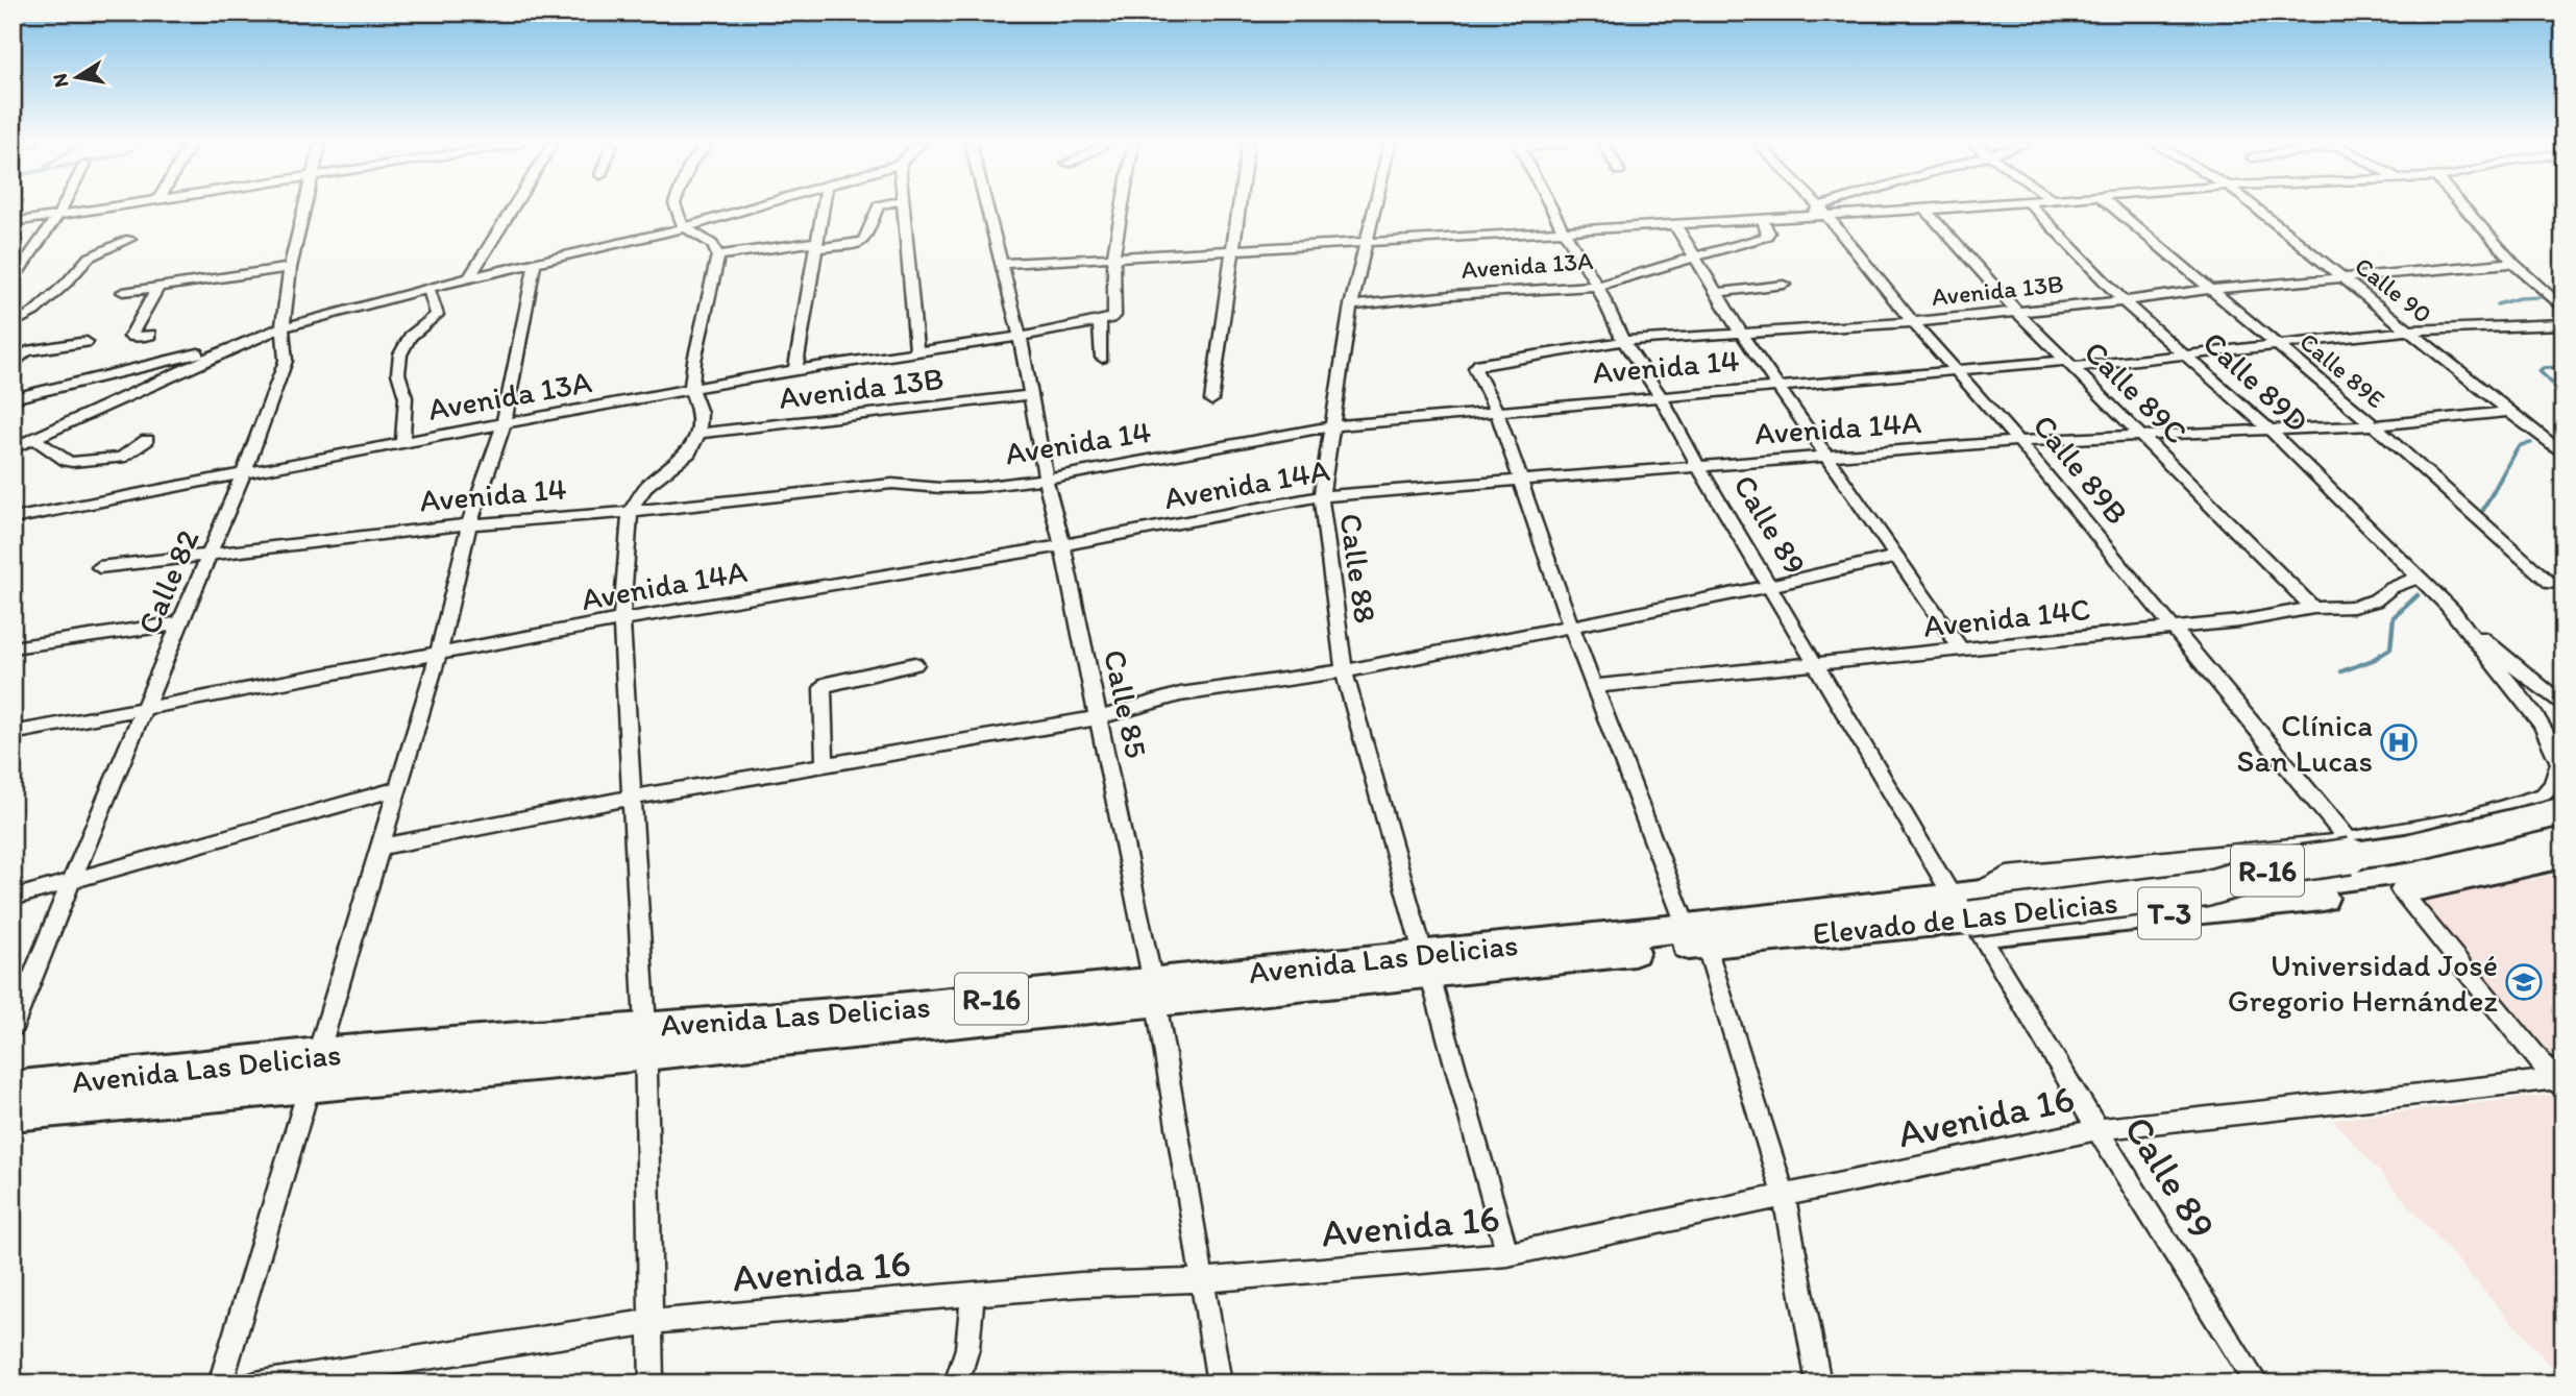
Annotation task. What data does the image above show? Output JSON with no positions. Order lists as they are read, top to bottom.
{
  "streets": {
    "main road": [
      "R-16",
      "T-3",
      "Elevado de Las Delicias",
      "Avenida Las Delicias"
    ],
    "street": [
      "Avenida 13A",
      "Avenida 13B",
      "Calle 90",
      "Avenida 14",
      "Calle 89E",
      "Calle 89D",
      "Calle 89C",
      "Avenida 14A",
      "Calle 89B",
      "Calle 89",
      "Calle 88",
      "Calle 82",
      "Avenida 14C",
      "Calle 85",
      "Avenida 16"
    ]
  },
  "crossings": [
    ["Avenida 13A", "Calle 89"],
    ["Avenida 13A", "Calle 88"],
    ["Avenida 13A", "Calle 82"],
    ["Avenida 13A", "Calle 85"],
    ["Avenida 13B", "Calle 90"],
    ["Avenida 13B", "Avenida 14"],
    ["Avenida 13B", "Calle 89E"],
    ["Avenida 13B", "Calle 89D"],
    ["Avenida 13B", "Calle 89C"],
    ["Avenida 13B", "Calle 89B"],
    ["Avenida 13B", "Calle 89"],
    ["Avenida 13B", "Calle 85"],
    ["Calle 90", "Avenida 14"],
    ["Calle 90", "Avenida 14A"],
    ["Avenida 14", "Calle 89E"],
    ["Avenida 14", "Calle 89D"],
    ["Avenida 14", "Calle 89C"],
    ["Avenida 14", "Calle 89B"],
    ["Avenida 14", "Calle 89"],
    ["Avenida 14", "Calle 88"],
    ["Avenida 14", "Calle 82"],
    ["Avenida 14", "Calle 85"],
    ["Calle 89E", "Avenida 14A"],
    ["Calle 89D", "Avenida 14A"],
    ["Calle 89D", "Avenida 14C"],
    ["Calle 89C", "Avenida 14A"],
    ["Calle 89C", "Avenida 14C"],
    ["Avenida 14A", "Calle 89B"],
    ["Avenida 14A", "Calle 89"],
    ["Avenida 14A", "Calle 88"],
    ["Avenida 14A", "Calle 82"],
    ["Avenida 14A", "Calle 85"],
    ["Calle 89B", "Avenida 14C"],
    ["Calle 89B", "R-16"],
    ["Calle 89", "Avenida 14C"],
    ["Calle 89", "R-16"],
    ["Calle 89", "T-3"],
    ["Calle 89", "Elevado de Las Delicias"],
    ["Calle 89", "Avenida 16"],
    ["Calle 88", "R-16"],
    ["Calle 88", "Avenida 16"],
    ["Calle 85", "R-16"],
    ["Calle 85", "Avenida 16"],
    ["R-16", "T-3"],
    ["R-16", "Elevado de Las Delicias"],
    ["R-16", "Avenida Las Delicias"],
    ["T-3", "Elevado de Las Delicias"]
  ],
  "places": {
    "hospital": ["Clínica San Lucas"],
    "school or university": ["Universidad José Gregorio Hernández"]
  },
  "north": "left"
}
